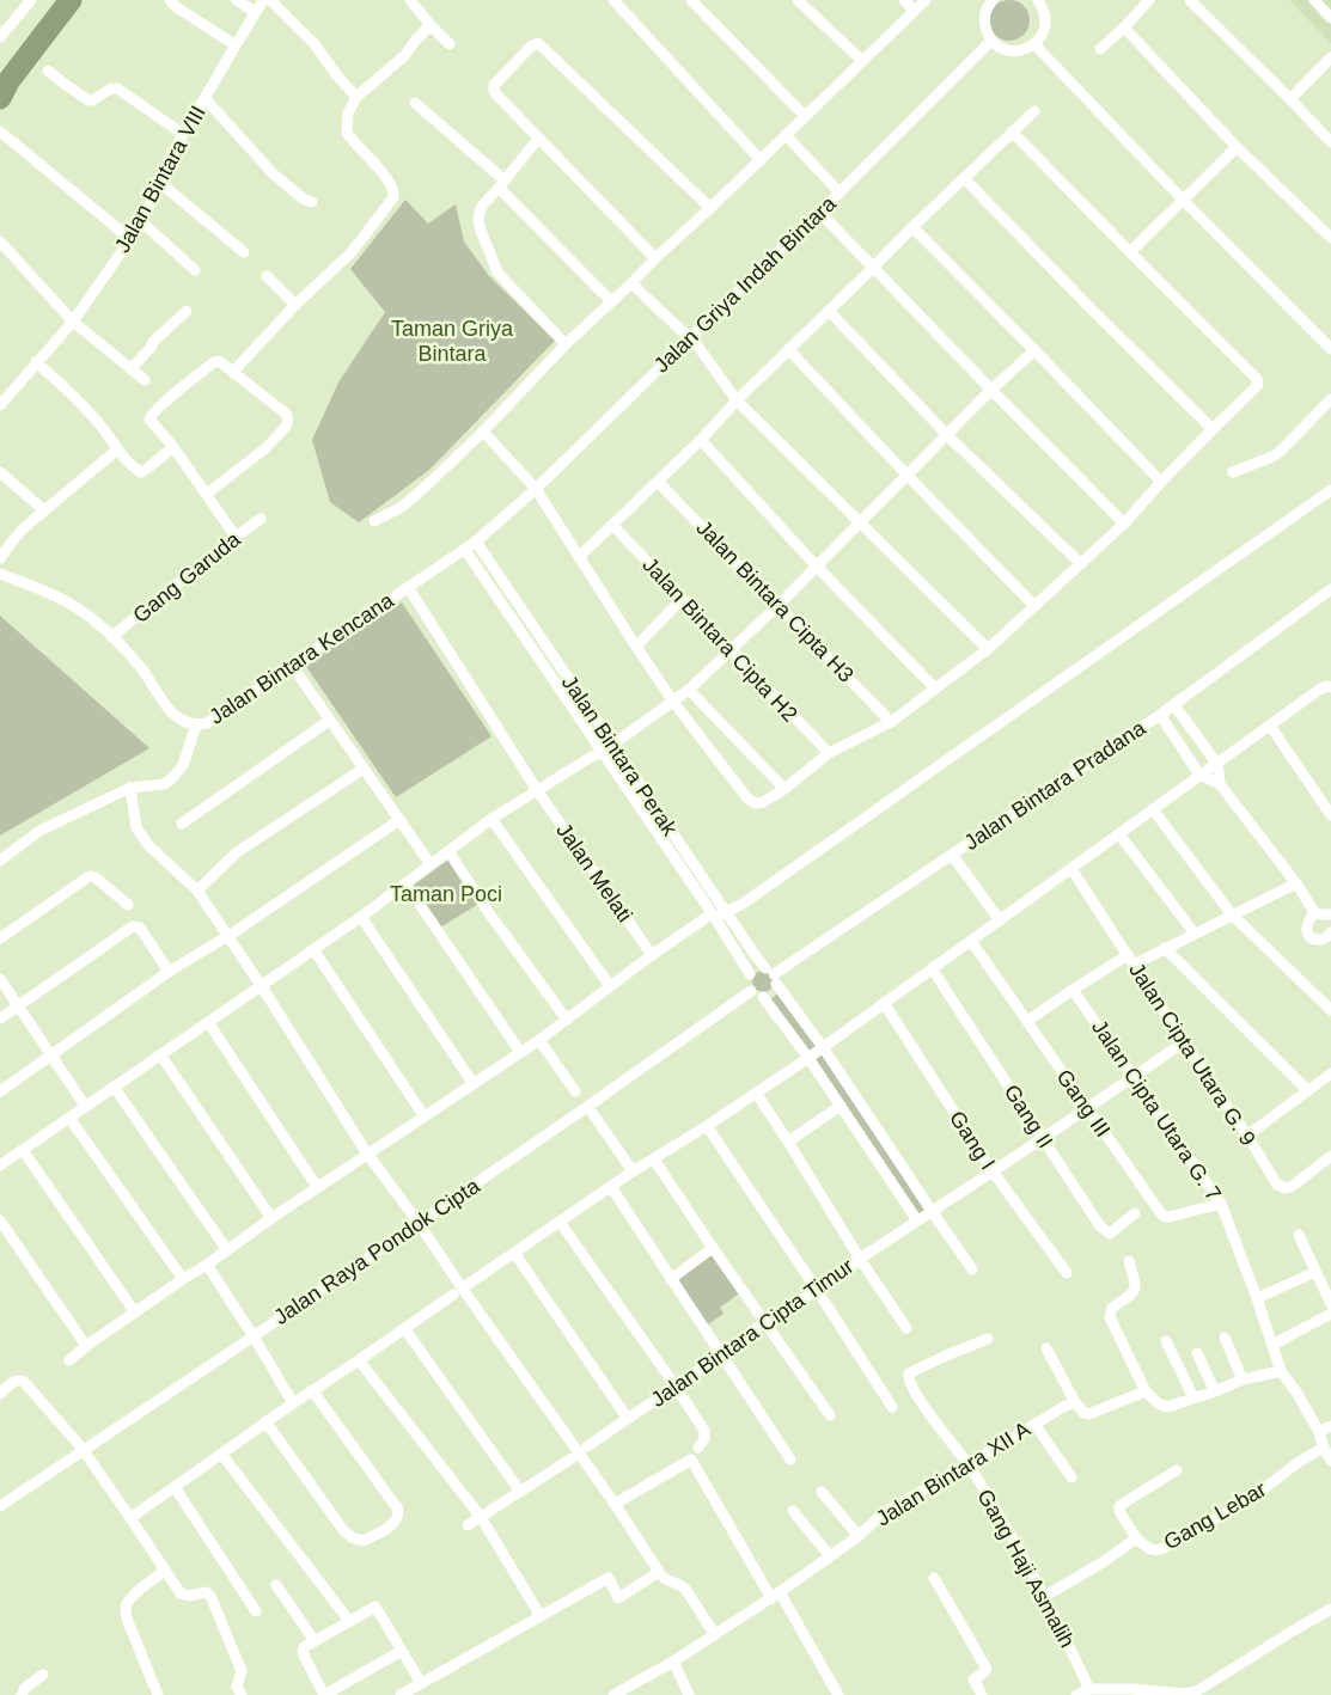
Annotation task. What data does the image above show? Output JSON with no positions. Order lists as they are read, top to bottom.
{
  "streets": {
    "street": [
      "Jalan Bintara VIII",
      "Jalan Griya Indah Bintara",
      "Gang Garuda",
      "Jalan Bintara Cipta H3",
      "Jalan Bintara Cipta H2",
      "Jalan Bintara Kencana",
      "Jalan Bintara Perak",
      "Jalan Bintara Pradana",
      "Jalan Melati",
      "Jalan Cipta Utara G. 9",
      "Gang III",
      "Jalan Cipta Utara G. 7",
      "Gang II",
      "Gang I",
      "Jalan Raya Pondok Cipta",
      "Jalan Bintara Cipta Timur",
      "Jalan Bintara XII A",
      "Gang Lebar",
      "Gang Haji Asmalih"
    ]
  },
  "crossings": [
    ["Jalan Griya Indah Bintara", "Jalan Bintara Kencana"],
    ["Gang Garuda", "Jalan Bintara Kencana"],
    ["Jalan Bintara Kencana", "Jalan Bintara Perak"],
    ["Jalan Bintara Kencana", "Jalan Melati"],
    ["Jalan Bintara Perak", "Jalan Bintara Pradana"],
    ["Jalan Bintara Perak", "Jalan Raya Pondok Cipta"],
    ["Jalan Bintara Perak", "Jalan Bintara Cipta Timur"],
    ["Jalan Bintara Pradana", "Jalan Raya Pondok Cipta"],
    ["Jalan Cipta Utara G. 9", "Jalan Bintara Cipta Timur"],
    ["Gang III", "Jalan Cipta Utara G. 7"],
    ["Gang III", "Jalan Bintara Cipta Timur"],
    ["Jalan Cipta Utara G. 7", "Jalan Bintara Cipta Timur"],
    ["Jalan Cipta Utara G. 7", "Gang Lebar"],
    ["Gang II", "Jalan Bintara Cipta Timur"],
    ["Gang I", "Jalan Bintara Cipta Timur"],
    ["Jalan Bintara XII A", "Gang Haji Asmalih"],
    ["Gang Lebar", "Gang Haji Asmalih"]
  ],
  "parks": ["Taman Griya Bintara", "Taman Poci"]
}
